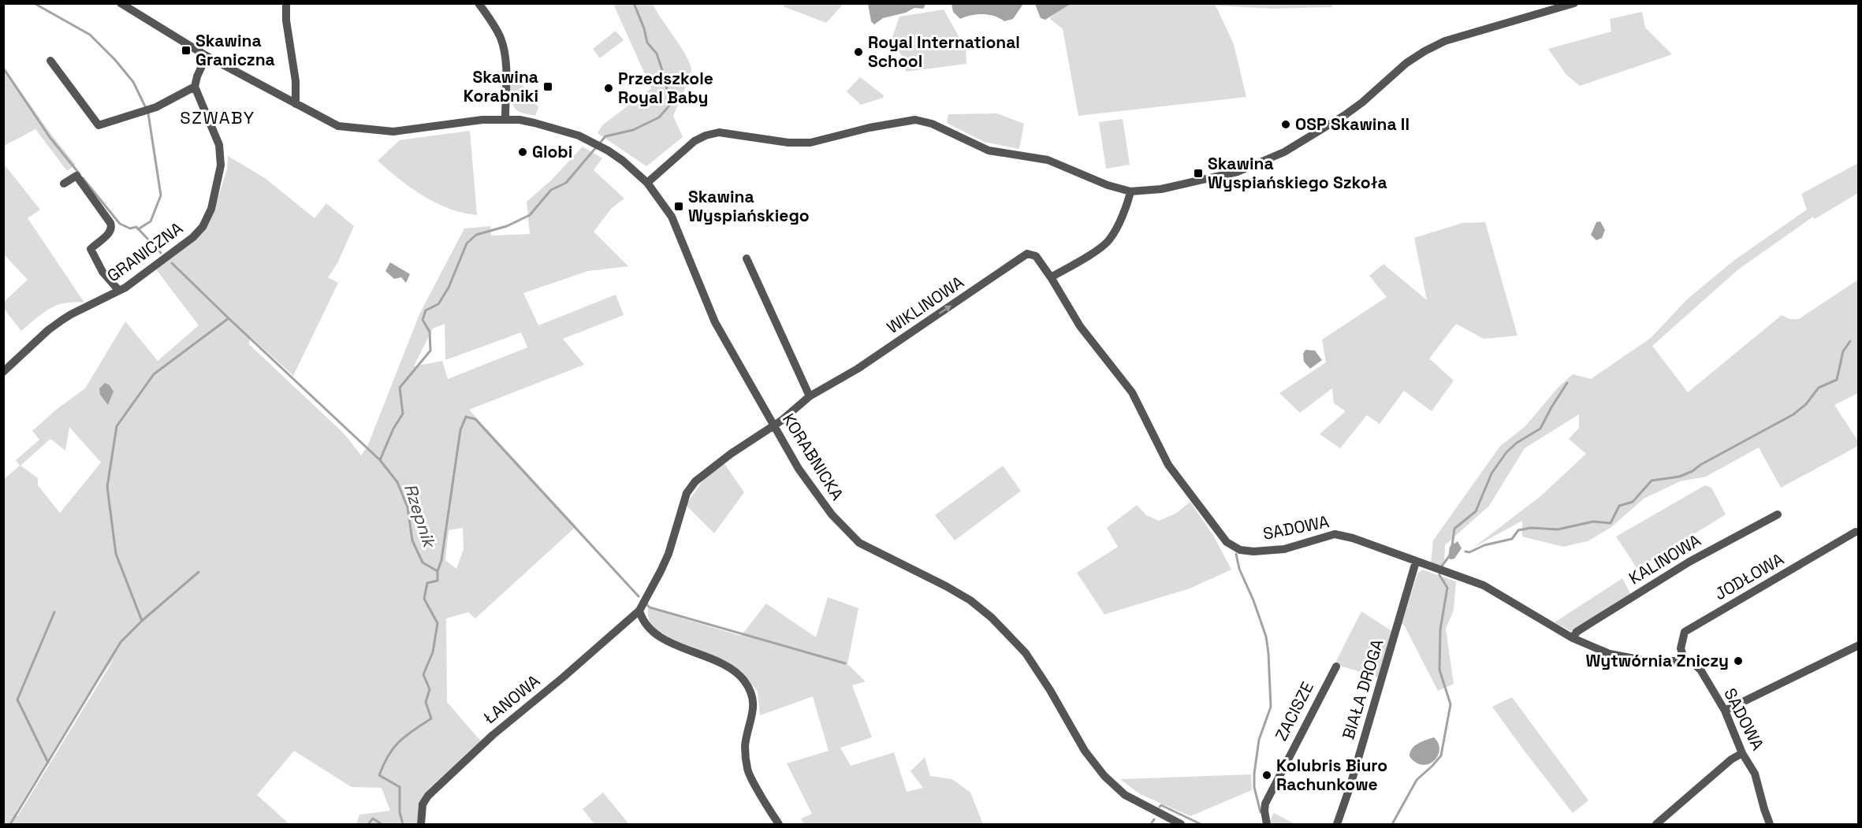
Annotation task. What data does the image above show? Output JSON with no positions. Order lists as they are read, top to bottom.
{
  "streets": {
    "street": [
      "GRANICZNA",
      "WIKLINOWA",
      "KORABNICKA",
      "SADOWA",
      "KALINOWA",
      "JODŁOWA",
      "BIAŁA DROGA",
      "ŁANOWA",
      "ZACISZE"
    ]
  },
  "crossings": [
    ["WIKLINOWA", "KORABNICKA"],
    ["WIKLINOWA", "SADOWA"],
    ["WIKLINOWA", "ŁANOWA"],
    ["KORABNICKA", "ŁANOWA"],
    ["SADOWA", "KALINOWA"],
    ["SADOWA", "JODŁOWA"],
    ["SADOWA", "BIAŁA DROGA"]
  ],
  "one_way": ["WIKLINOWA"],
  "districts": ["SZWABY"],
  "water": ["Rzepnik"],
  "places": {
    "transit": [
      "Skawina Graniczna",
      "Skawina Korabniki",
      "Skawina Wyspiańskiego Szkoła",
      "Skawina Wyspiańskiego"
    ],
    "other": [
      "Royal International School",
      "Przedszkole Royal Baby",
      "OSP Skawina II",
      "Globi",
      "Wytwórnia Zniczy",
      "Kolubris Biuro Rachunkowe"
    ]
  }
}
